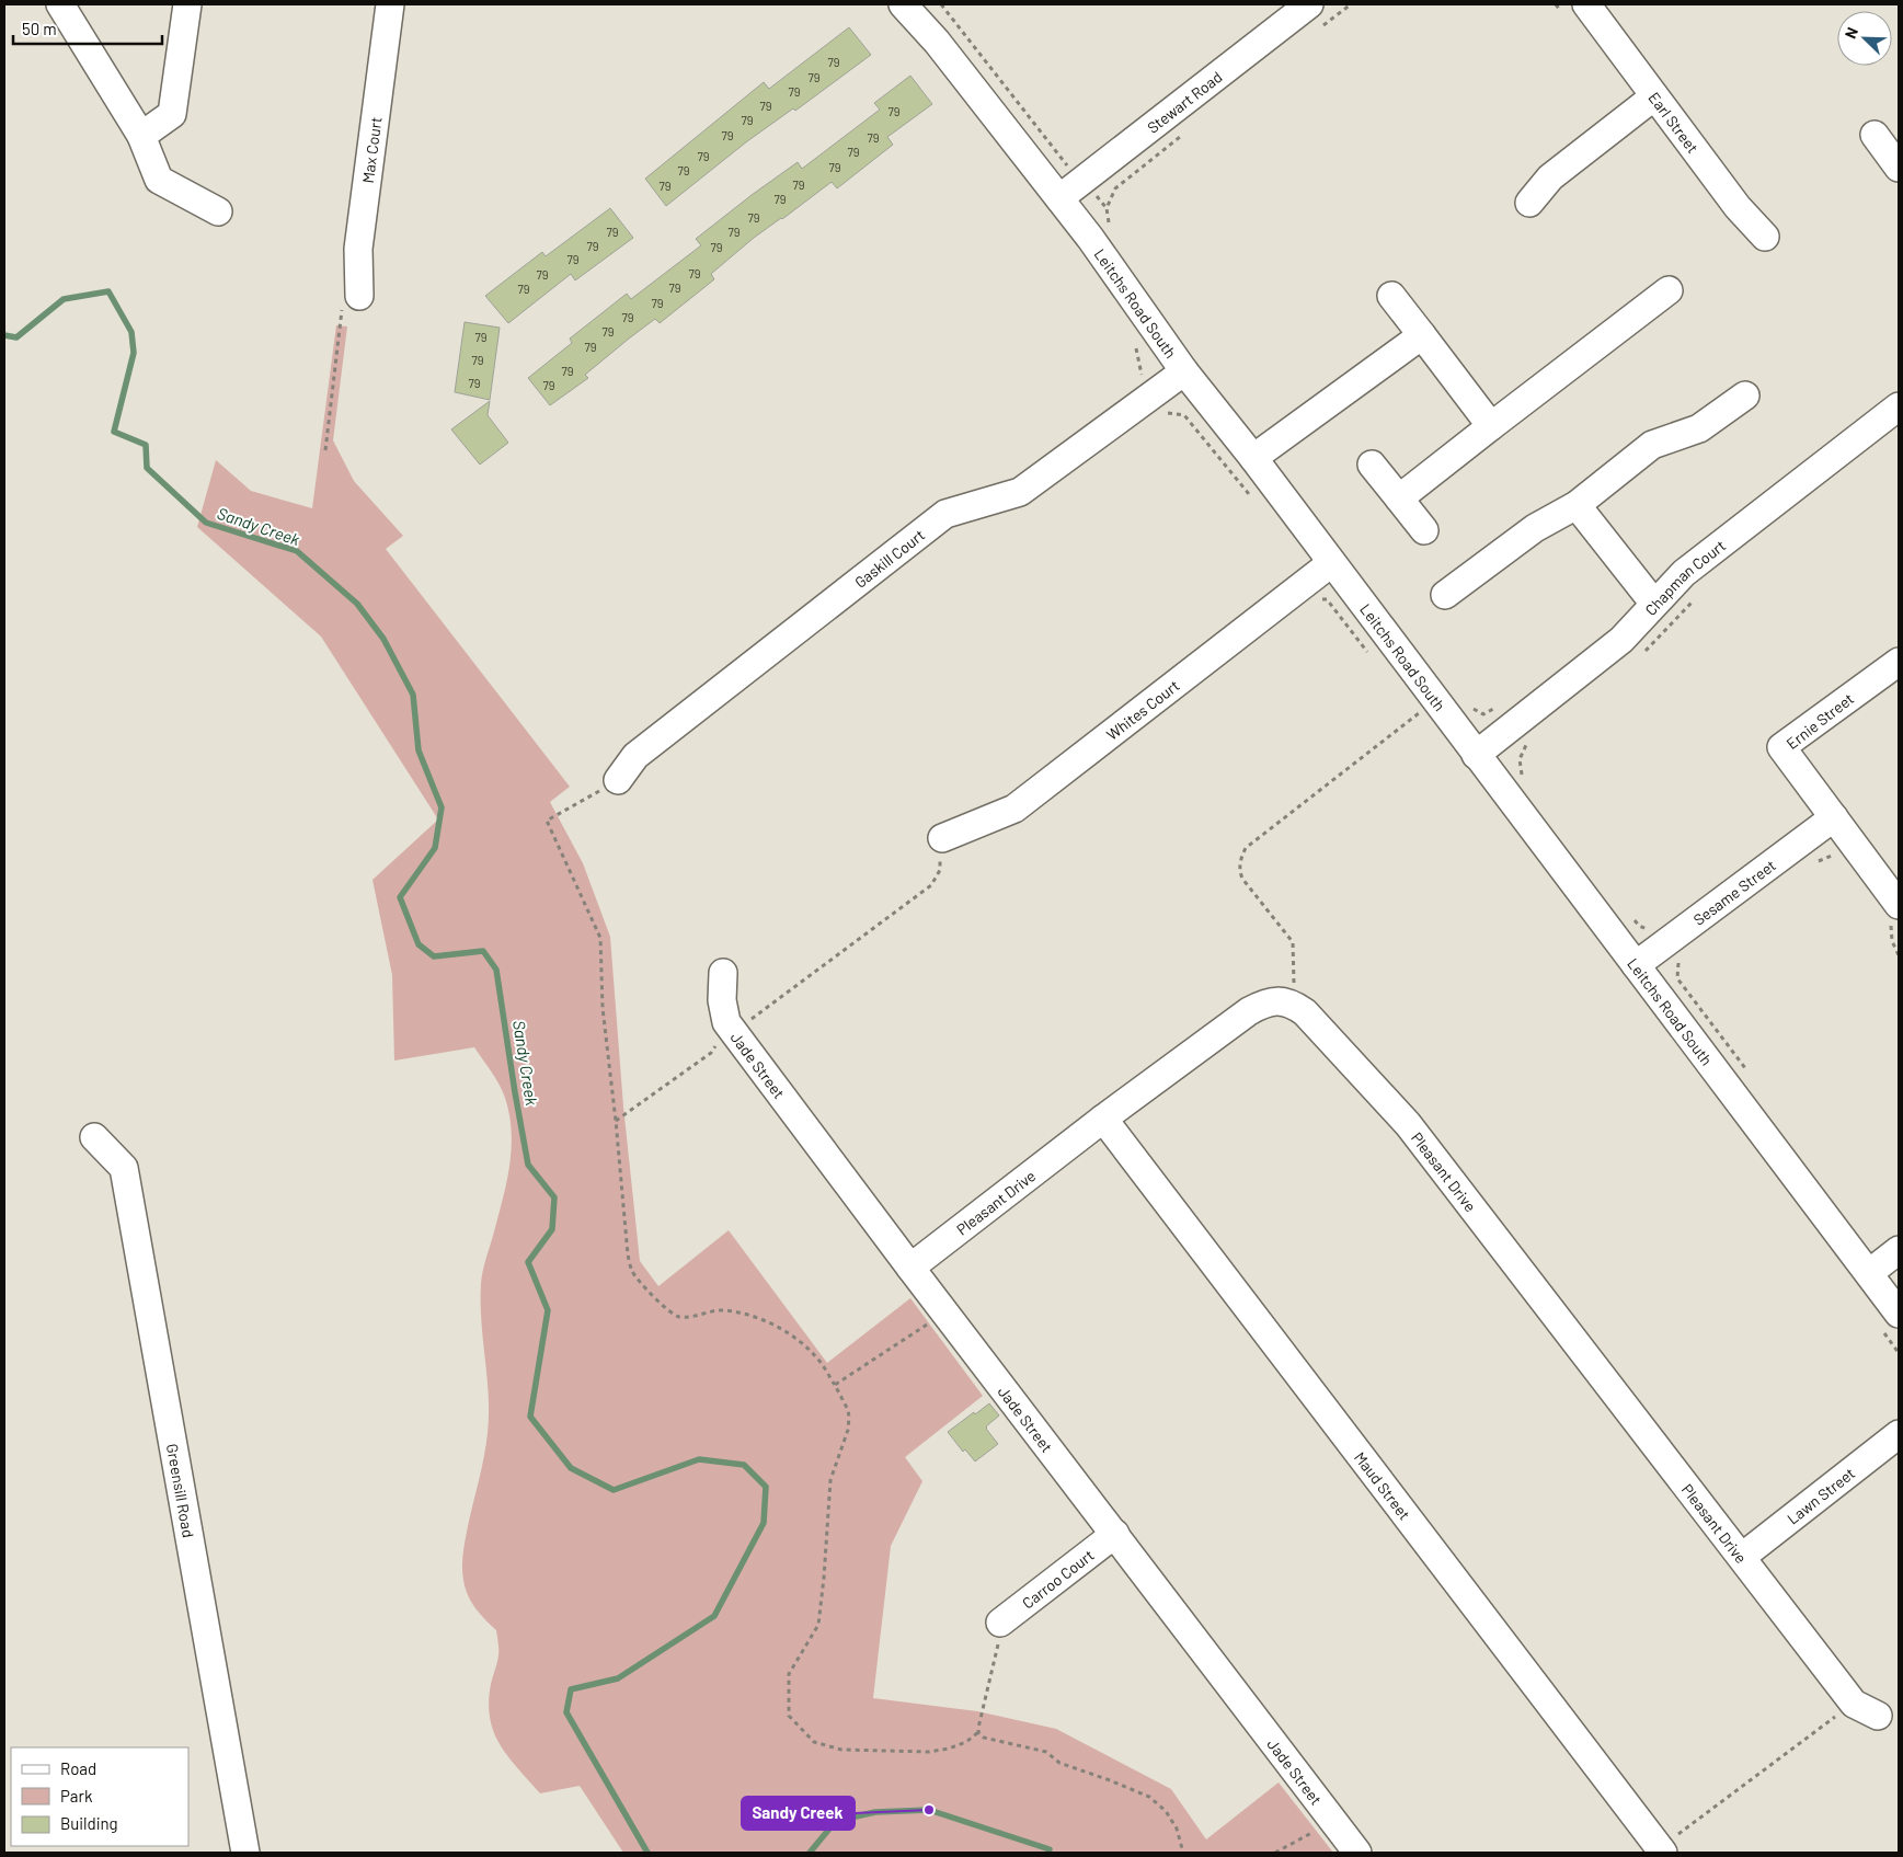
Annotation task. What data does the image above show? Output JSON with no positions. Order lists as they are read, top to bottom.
{
  "streets": {
    "street": [
      "Stewart Road",
      "Earl Street",
      "Max Court",
      "Leitchs Road South",
      "Gaskill Court",
      "Chapman Court",
      "Whites Court",
      "Ernie Street",
      "Sesame Street",
      "Jade Street",
      "Pleasant Drive",
      "Maud Street",
      "Greensill Road",
      "Lawn Street",
      "Carroo Court"
    ]
  },
  "crossings": [
    ["Stewart Road", "Leitchs Road South"],
    ["Leitchs Road South", "Gaskill Court"],
    ["Leitchs Road South", "Chapman Court"],
    ["Leitchs Road South", "Whites Court"],
    ["Leitchs Road South", "Sesame Street"],
    ["Ernie Street", "Sesame Street"],
    ["Jade Street", "Pleasant Drive"],
    ["Jade Street", "Carroo Court"],
    ["Pleasant Drive", "Maud Street"],
    ["Pleasant Drive", "Lawn Street"]
  ],
  "water": ["Sandy Creek"],
  "places": ["Sandy Creek"],
  "house_numbers": [
    "79",
    "79",
    "79",
    "79",
    "79",
    "79",
    "79",
    "79",
    "79",
    "79",
    "79",
    "79",
    "79",
    "79",
    "79",
    "79",
    "79",
    "79",
    "79",
    "79",
    "79",
    "79",
    "79",
    "79",
    "79",
    "79",
    "79",
    "79",
    "79",
    "79",
    "79",
    "79",
    "79",
    "79"
  ],
  "legend": ["Road", "Park", "Building"],
  "scale_bar": "50 m",
  "north": "top left"
}
